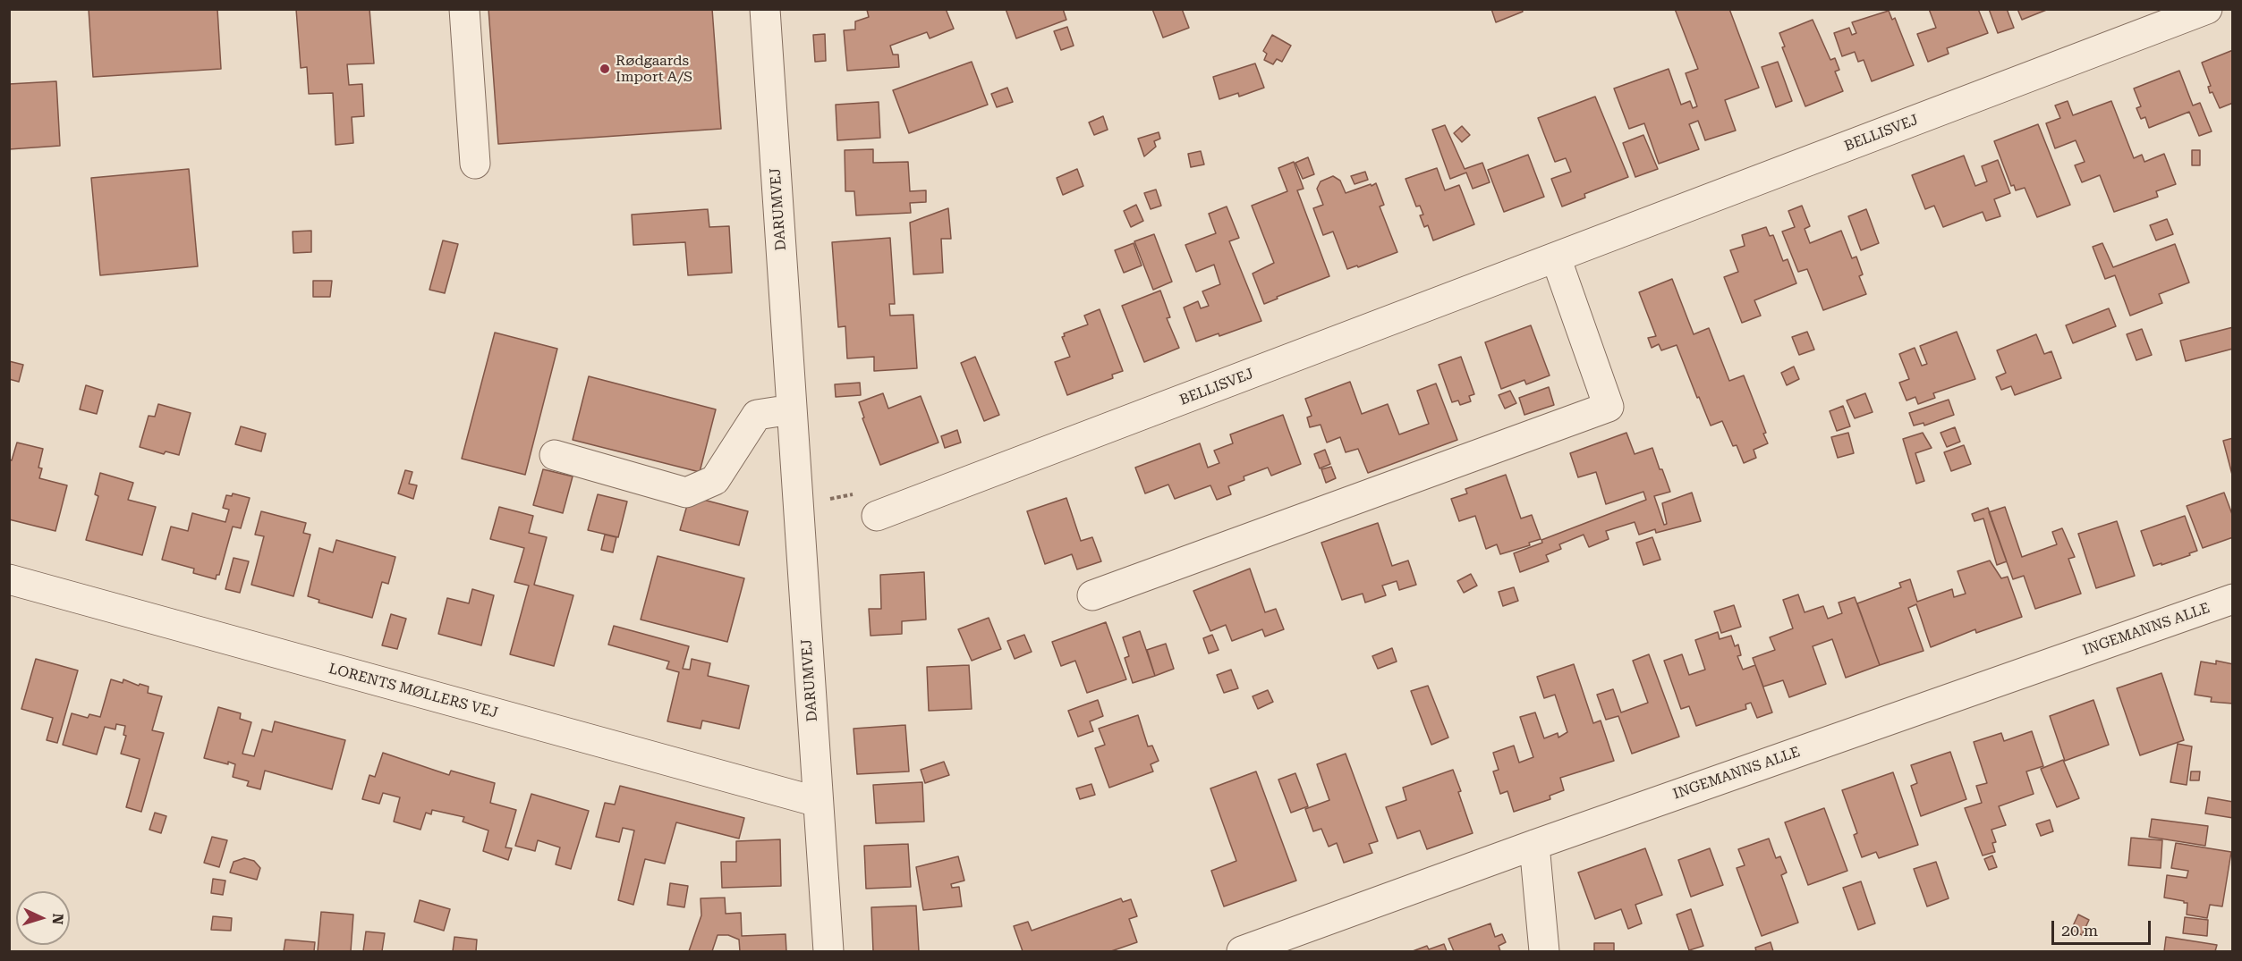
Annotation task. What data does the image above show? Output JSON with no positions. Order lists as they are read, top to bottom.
{
  "streets": {
    "street": [
      "BELLISVEJ",
      "DARUMVEJ",
      "INGEMANNS ALLE",
      "LORENTS MØLLERS VEJ"
    ]
  },
  "crossings": [
    ["DARUMVEJ", "LORENTS MØLLERS VEJ"]
  ],
  "places": ["Rødgaards Import A/S"],
  "scale_bar": "20 m",
  "north": "right"
}
